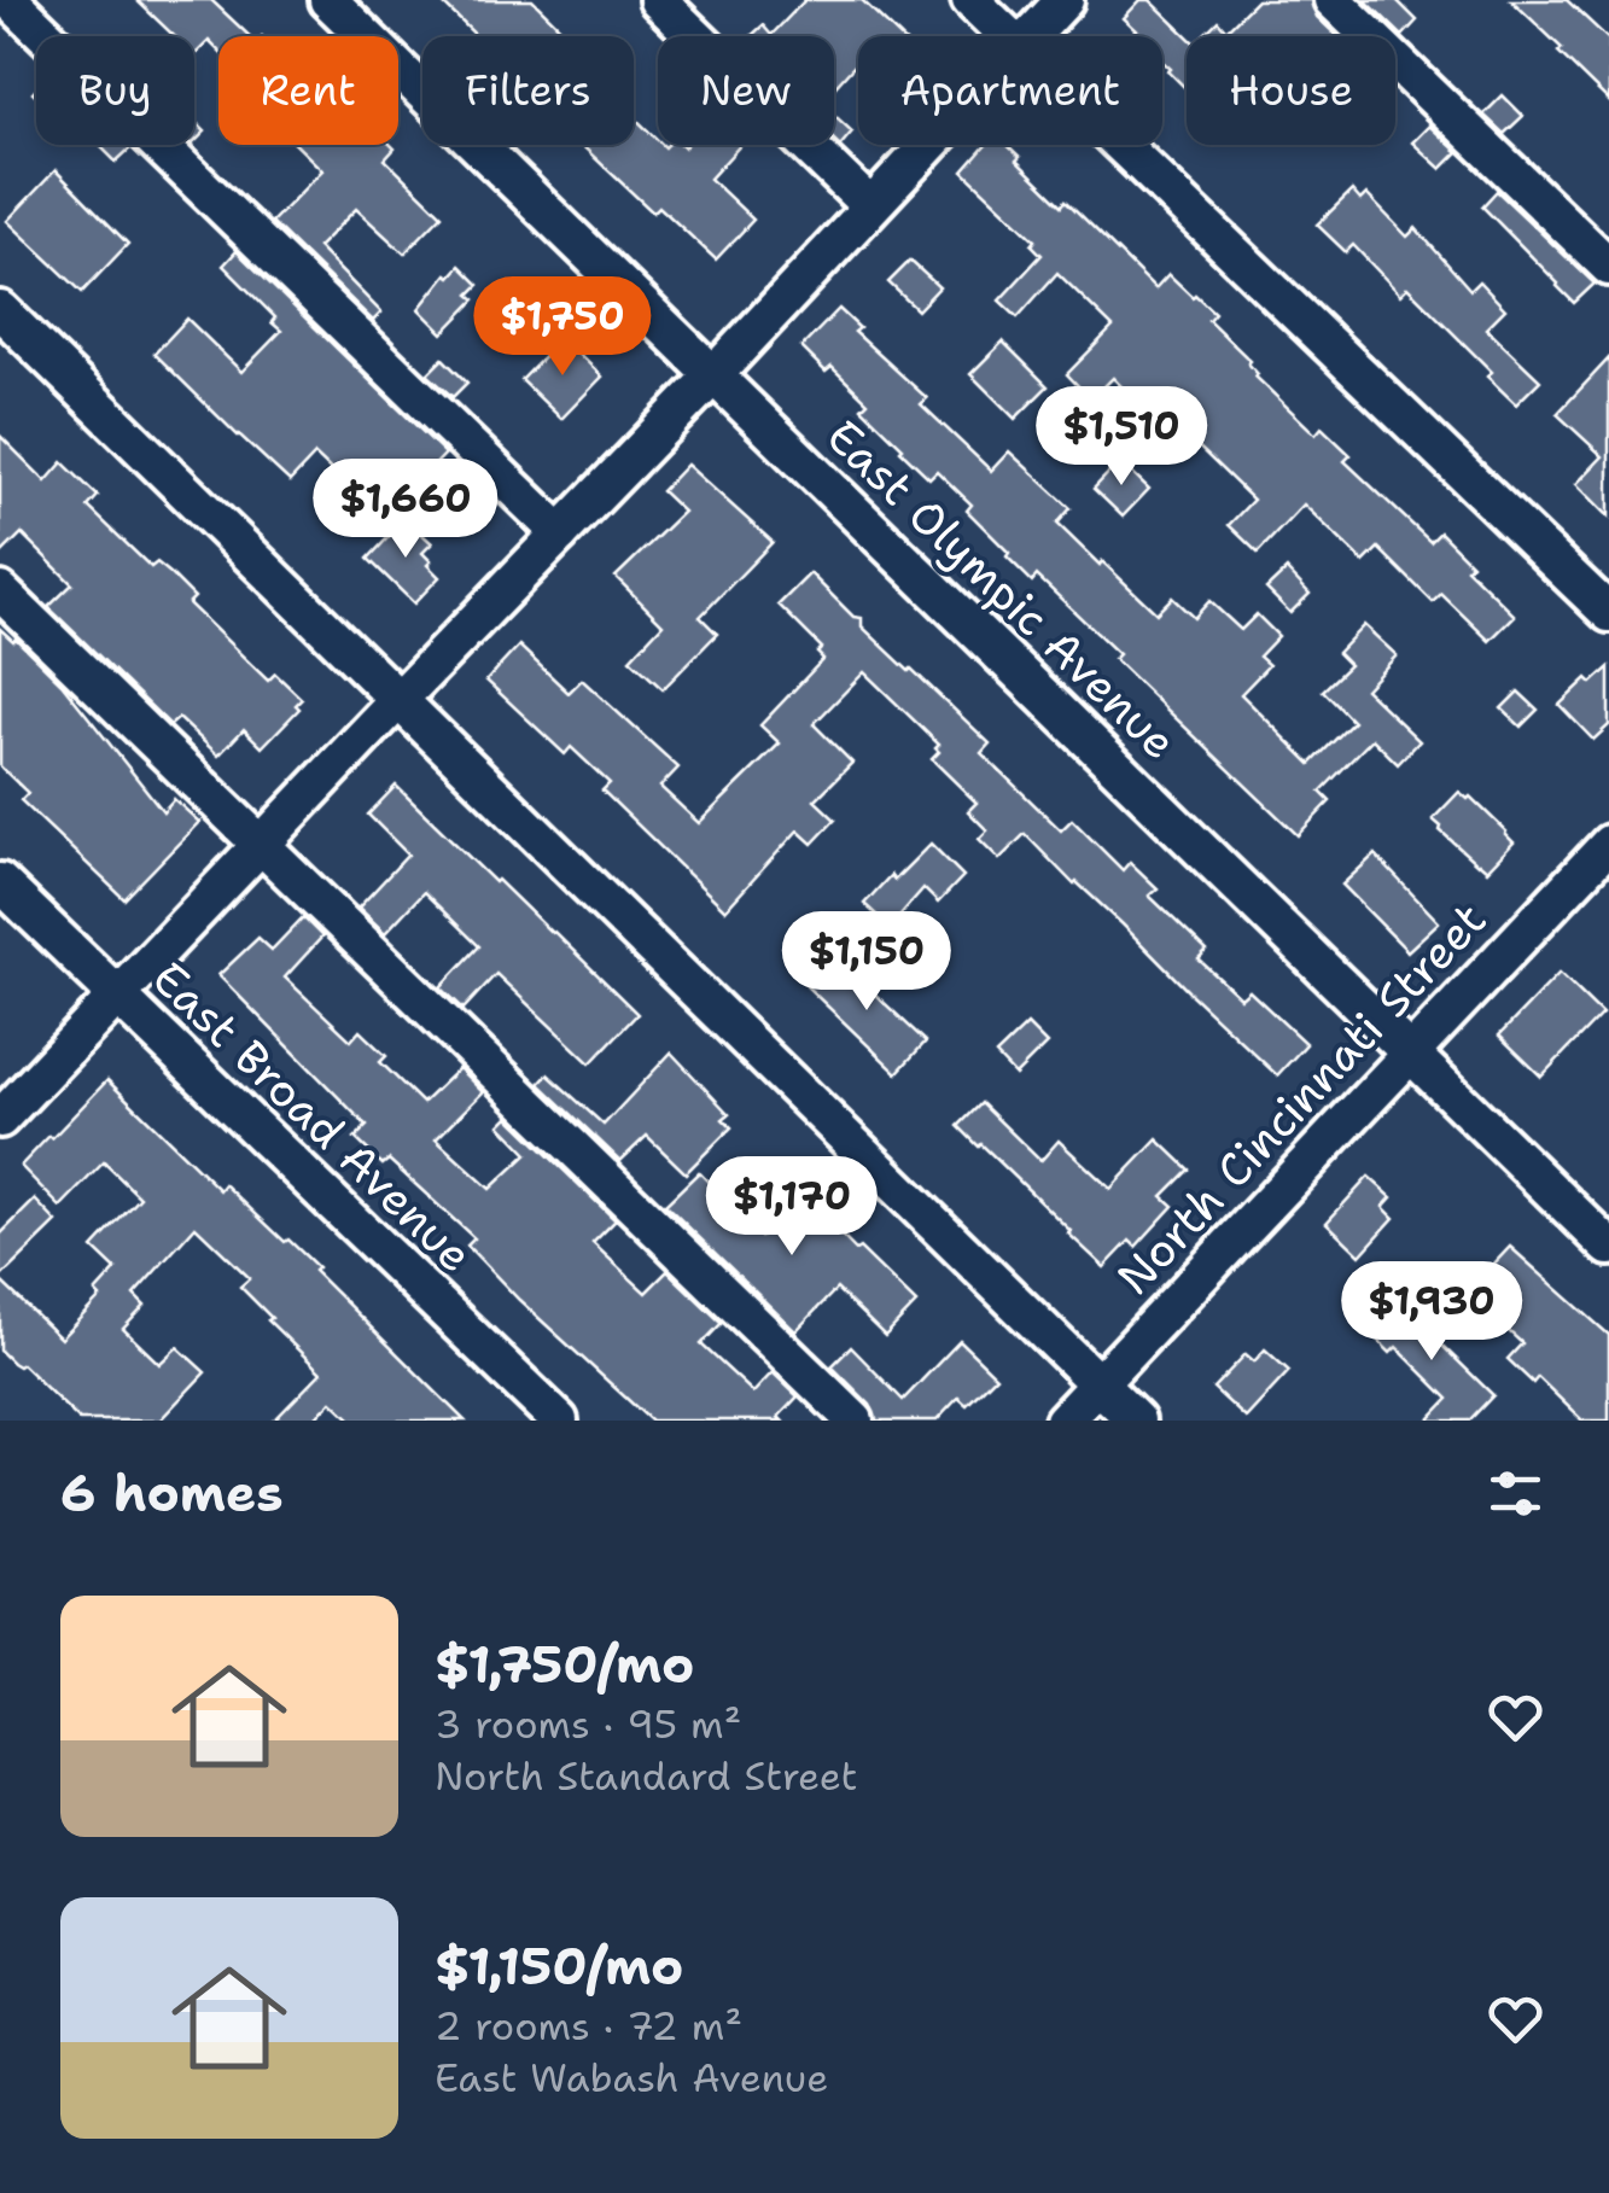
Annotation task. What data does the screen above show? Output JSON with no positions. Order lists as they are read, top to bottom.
{
  "streets": {
    "street": ["East Olympic Avenue", "North Cincinnati Street", "East Broad Avenue"]
  },
  "crossings": [
    ["East Olympic Avenue", "North Cincinnati Street"]
  ],
  "page": {
    "chip": [
      "Buy",
      "Rent",
      "Filters",
      "New",
      "Apartment",
      "House"
    ],
    "price": [
      "$1,750",
      "$1,510",
      "$1,660",
      "$1,150",
      "$1,170",
      "$1,930"
    ],
    "heading": "6 homes",
    "list": [
      {
        "name": "$1,750/mo",
        "note": "3 rooms · 95 m² · North Standard Street"
      },
      {
        "name": "$1,150/mo",
        "note": "2 rooms · 72 m² · East Wabash Avenue"
      }
    ]
  }
}
